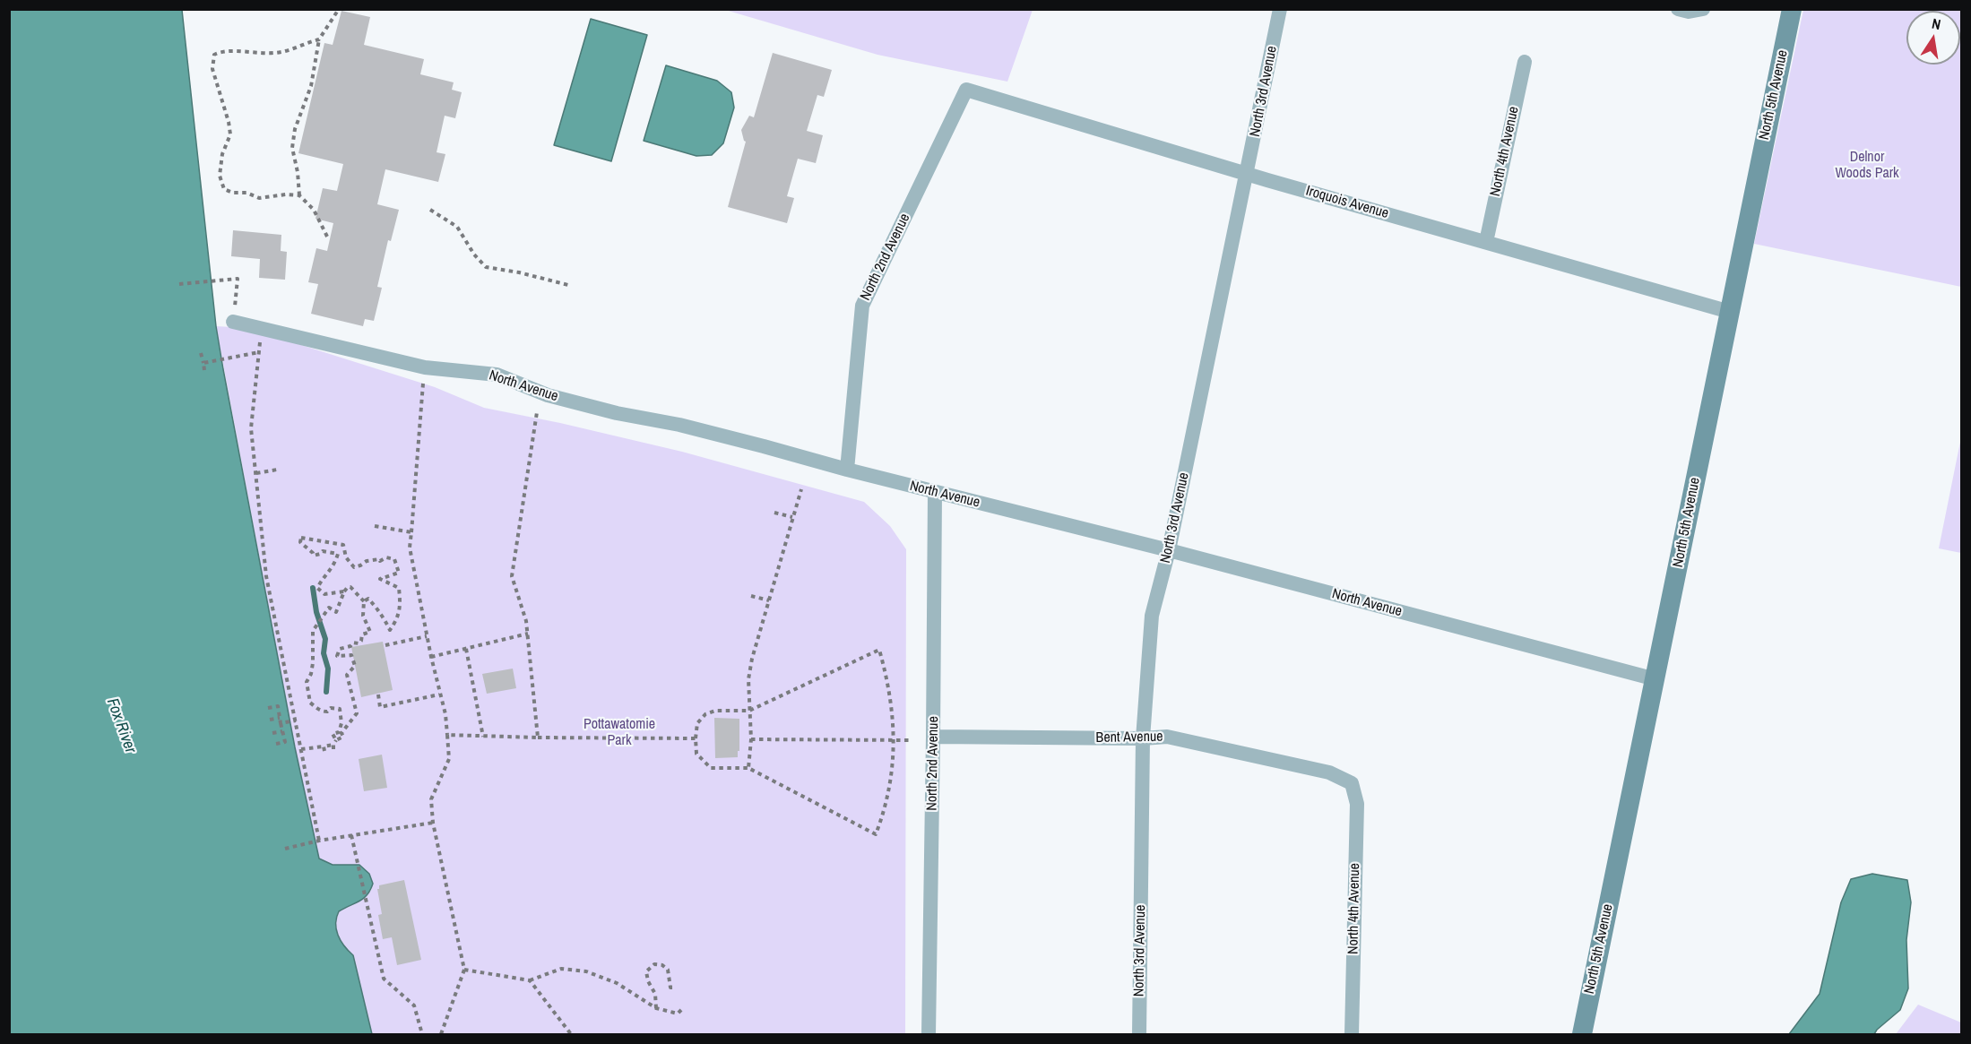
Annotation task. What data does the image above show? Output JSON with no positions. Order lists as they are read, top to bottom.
{
  "streets": {
    "main road": ["North 5th Avenue"],
    "street": [
      "North 3rd Avenue",
      "North 4th Avenue",
      "Iroquois Avenue",
      "North 2nd Avenue",
      "North Avenue",
      "Bent Avenue"
    ]
  },
  "crossings": [
    ["North 3rd Avenue", "Iroquois Avenue"],
    ["North 3rd Avenue", "North Avenue"],
    ["North 3rd Avenue", "Bent Avenue"],
    ["North 5th Avenue", "Iroquois Avenue"],
    ["North 5th Avenue", "North Avenue"],
    ["North 4th Avenue", "Iroquois Avenue"],
    ["North 4th Avenue", "Bent Avenue"],
    ["Iroquois Avenue", "North 2nd Avenue"],
    ["North 2nd Avenue", "North Avenue"],
    ["North 2nd Avenue", "Bent Avenue"]
  ],
  "water": ["Fox River"],
  "parks": ["Delnor Woods Park", "Pottawatomie Park"],
  "north": "top"
}
